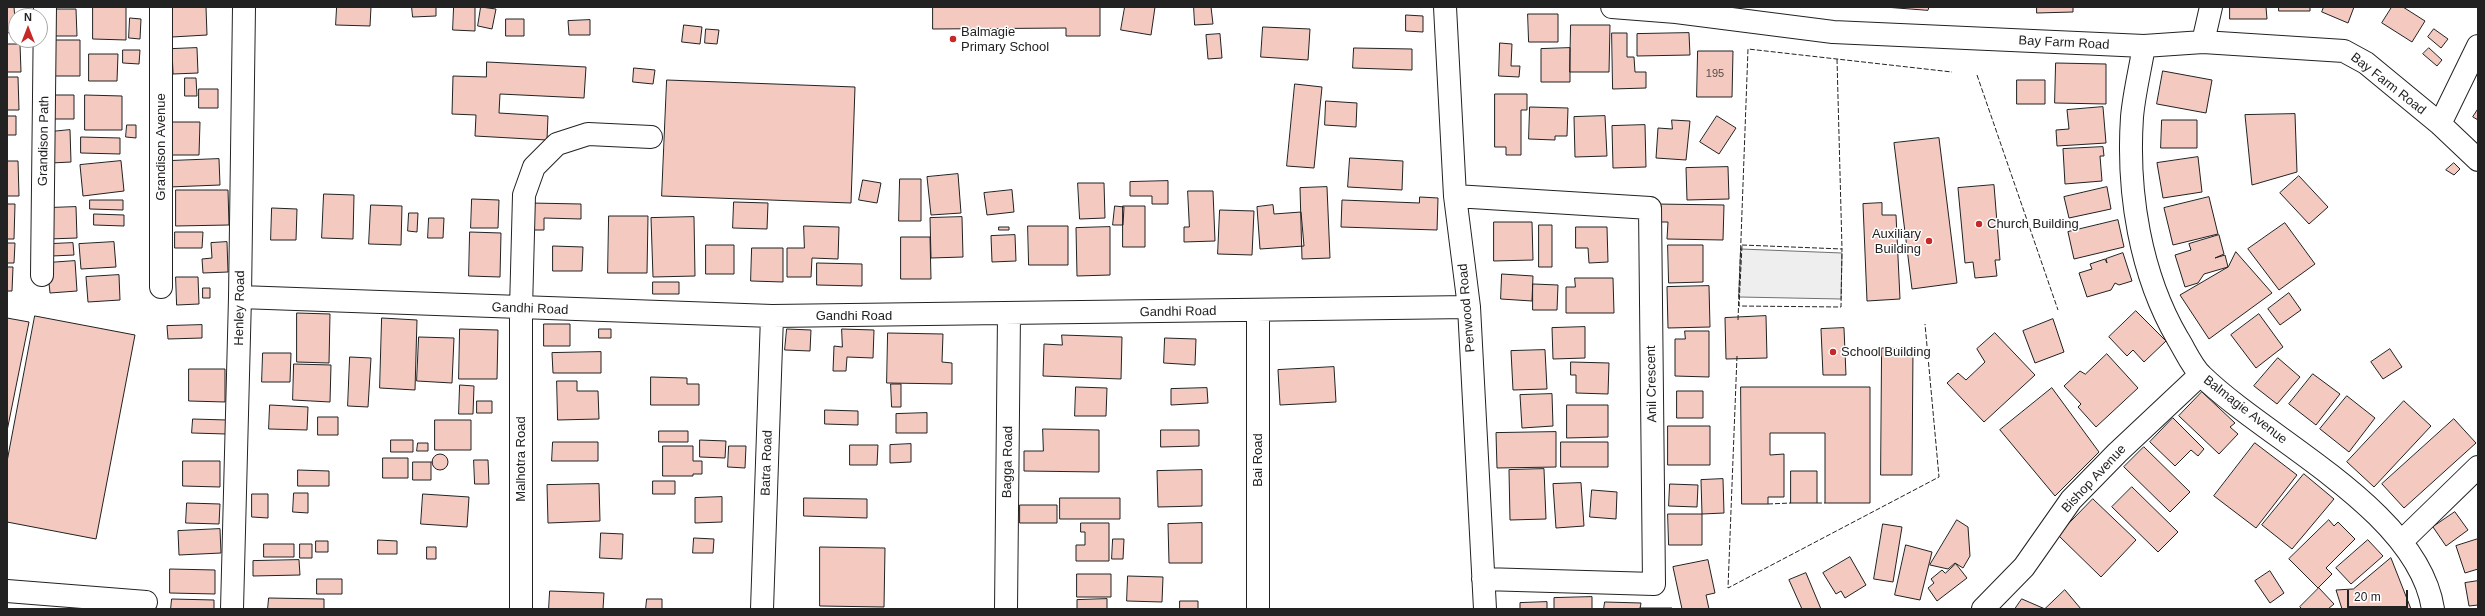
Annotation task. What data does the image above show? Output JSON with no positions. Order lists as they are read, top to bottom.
{
  "streets": {
    "street": [
      "Bay Farm Road",
      "Grandison Path",
      "Grandison Avenue",
      "Henley Road",
      "Penwood Road",
      "Gandhi Road",
      "Anil Crescent",
      "Balmagie Avenue",
      "Malhotra Road",
      "Bai Road",
      "Bagga Road",
      "Batra Road",
      "Bishop Avenue"
    ]
  },
  "crossings": [
    ["Bay Farm Road", "Balmagie Avenue"],
    ["Henley Road", "Gandhi Road"],
    ["Penwood Road", "Gandhi Road"],
    ["Penwood Road", "Anil Crescent"],
    ["Gandhi Road", "Malhotra Road"],
    ["Gandhi Road", "Bai Road"],
    ["Gandhi Road", "Bagga Road"],
    ["Gandhi Road", "Batra Road"],
    ["Balmagie Avenue", "Bishop Avenue"]
  ],
  "places": [
    "Balmagie Primary School",
    "Church Building",
    "Auxiliary Building",
    "School Building"
  ],
  "house_numbers": ["195"],
  "scale_bar": "20 m",
  "north": "top"
}
